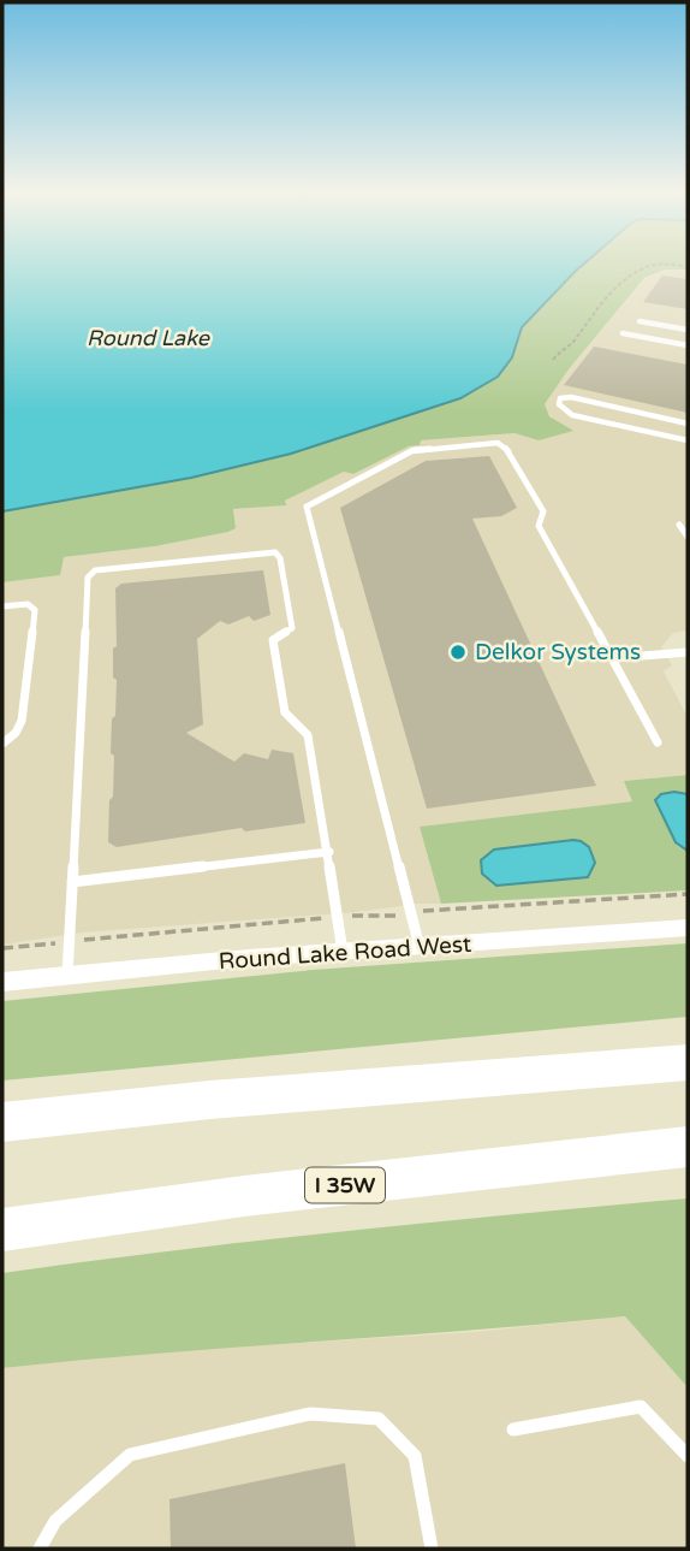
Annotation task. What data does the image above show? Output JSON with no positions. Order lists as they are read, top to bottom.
{
  "streets": {
    "highway": ["I 35W"],
    "street": ["Round Lake Road West"]
  },
  "water": ["Round Lake"],
  "places": ["Delkor Systems"]
}
